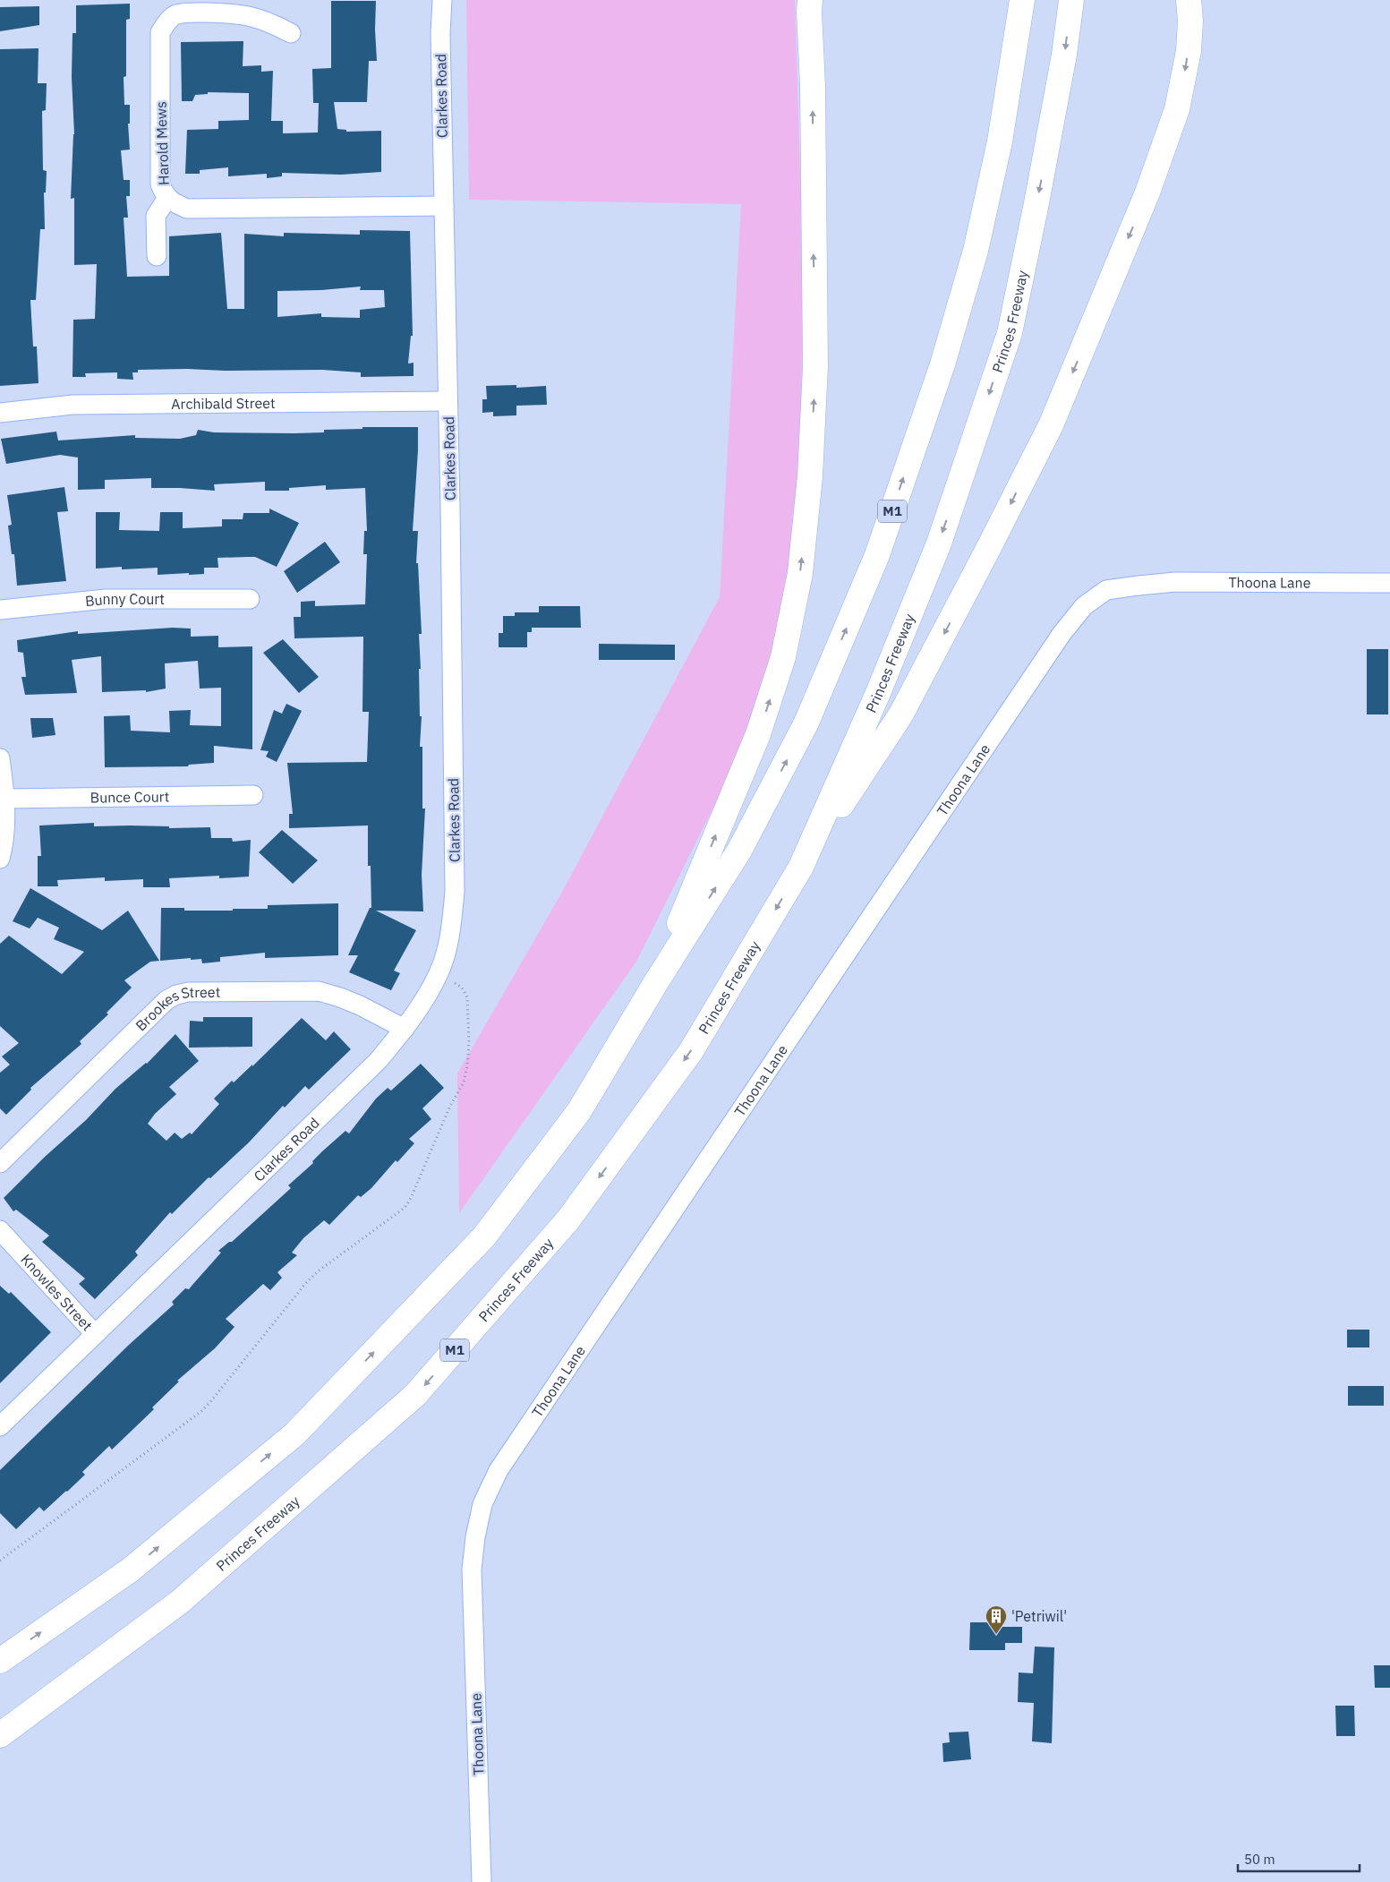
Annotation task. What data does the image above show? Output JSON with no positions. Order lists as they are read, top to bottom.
{
  "streets": {
    "highway": ["Princes Freeway", "M1"],
    "street": [
      "Clarkes Road",
      "Harold Mews",
      "Archibald Street",
      "Thoona Lane",
      "Bunny Court",
      "Bunce Court",
      "Brookes Street",
      "Knowles Street"
    ]
  },
  "crossings": [
    ["Clarkes Road", "Harold Mews"],
    ["Clarkes Road", "Archibald Street"],
    ["Clarkes Road", "Brookes Street"],
    ["Clarkes Road", "Knowles Street"]
  ],
  "places": {
    "building": ["'Petriwil'"]
  },
  "scale_bar": "50 m"
}
